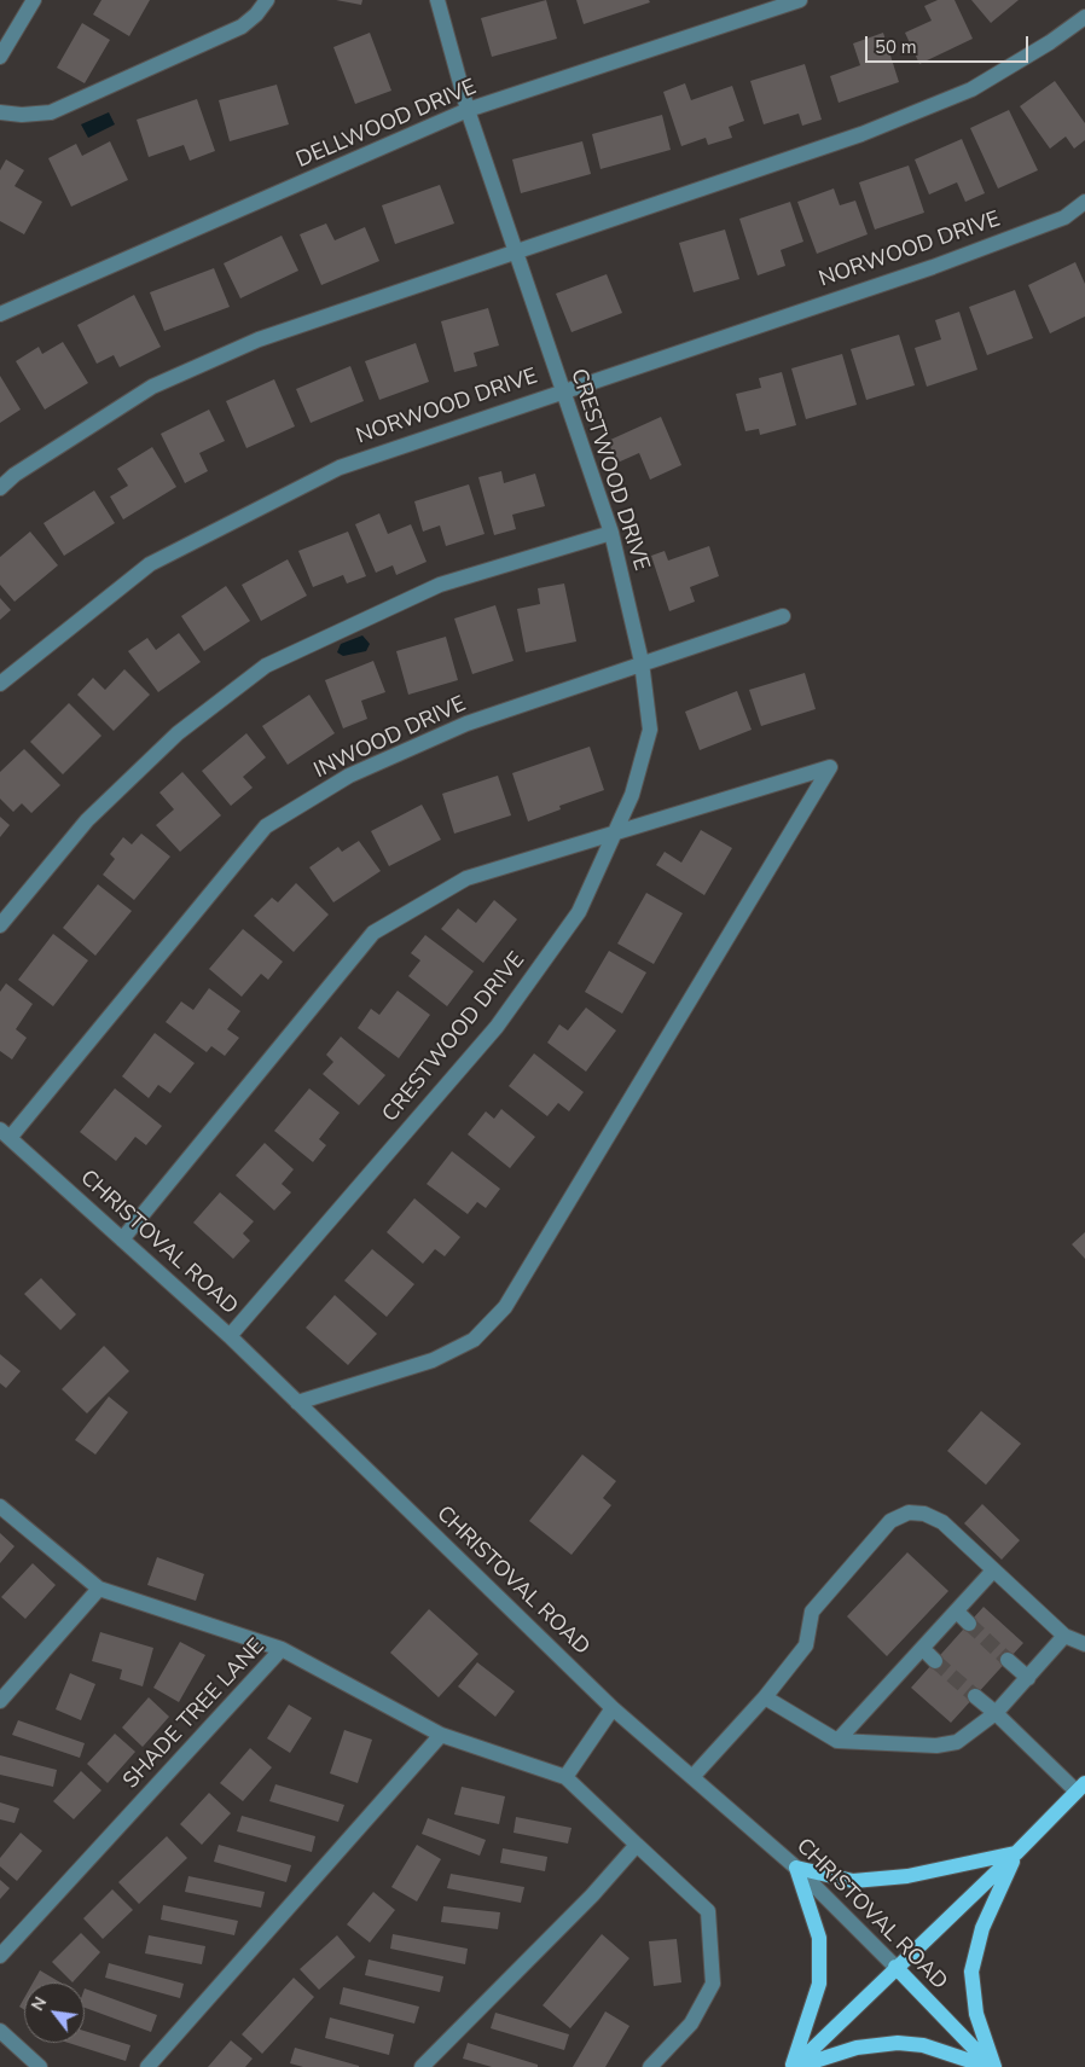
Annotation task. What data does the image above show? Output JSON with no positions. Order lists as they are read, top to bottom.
{
  "streets": {
    "main road": ["CHRISTOVAL ROAD"],
    "street": [
      "DELLWOOD DRIVE",
      "NORWOOD DRIVE",
      "CRESTWOOD DRIVE",
      "INWOOD DRIVE",
      "SHADE TREE LANE"
    ]
  },
  "crossings": [
    ["DELLWOOD DRIVE", "CRESTWOOD DRIVE"],
    ["NORWOOD DRIVE", "CRESTWOOD DRIVE"],
    ["CRESTWOOD DRIVE", "INWOOD DRIVE"],
    ["CRESTWOOD DRIVE", "CHRISTOVAL ROAD"],
    ["INWOOD DRIVE", "CHRISTOVAL ROAD"]
  ],
  "scale_bar": "50 m",
  "north": "top left"
}
